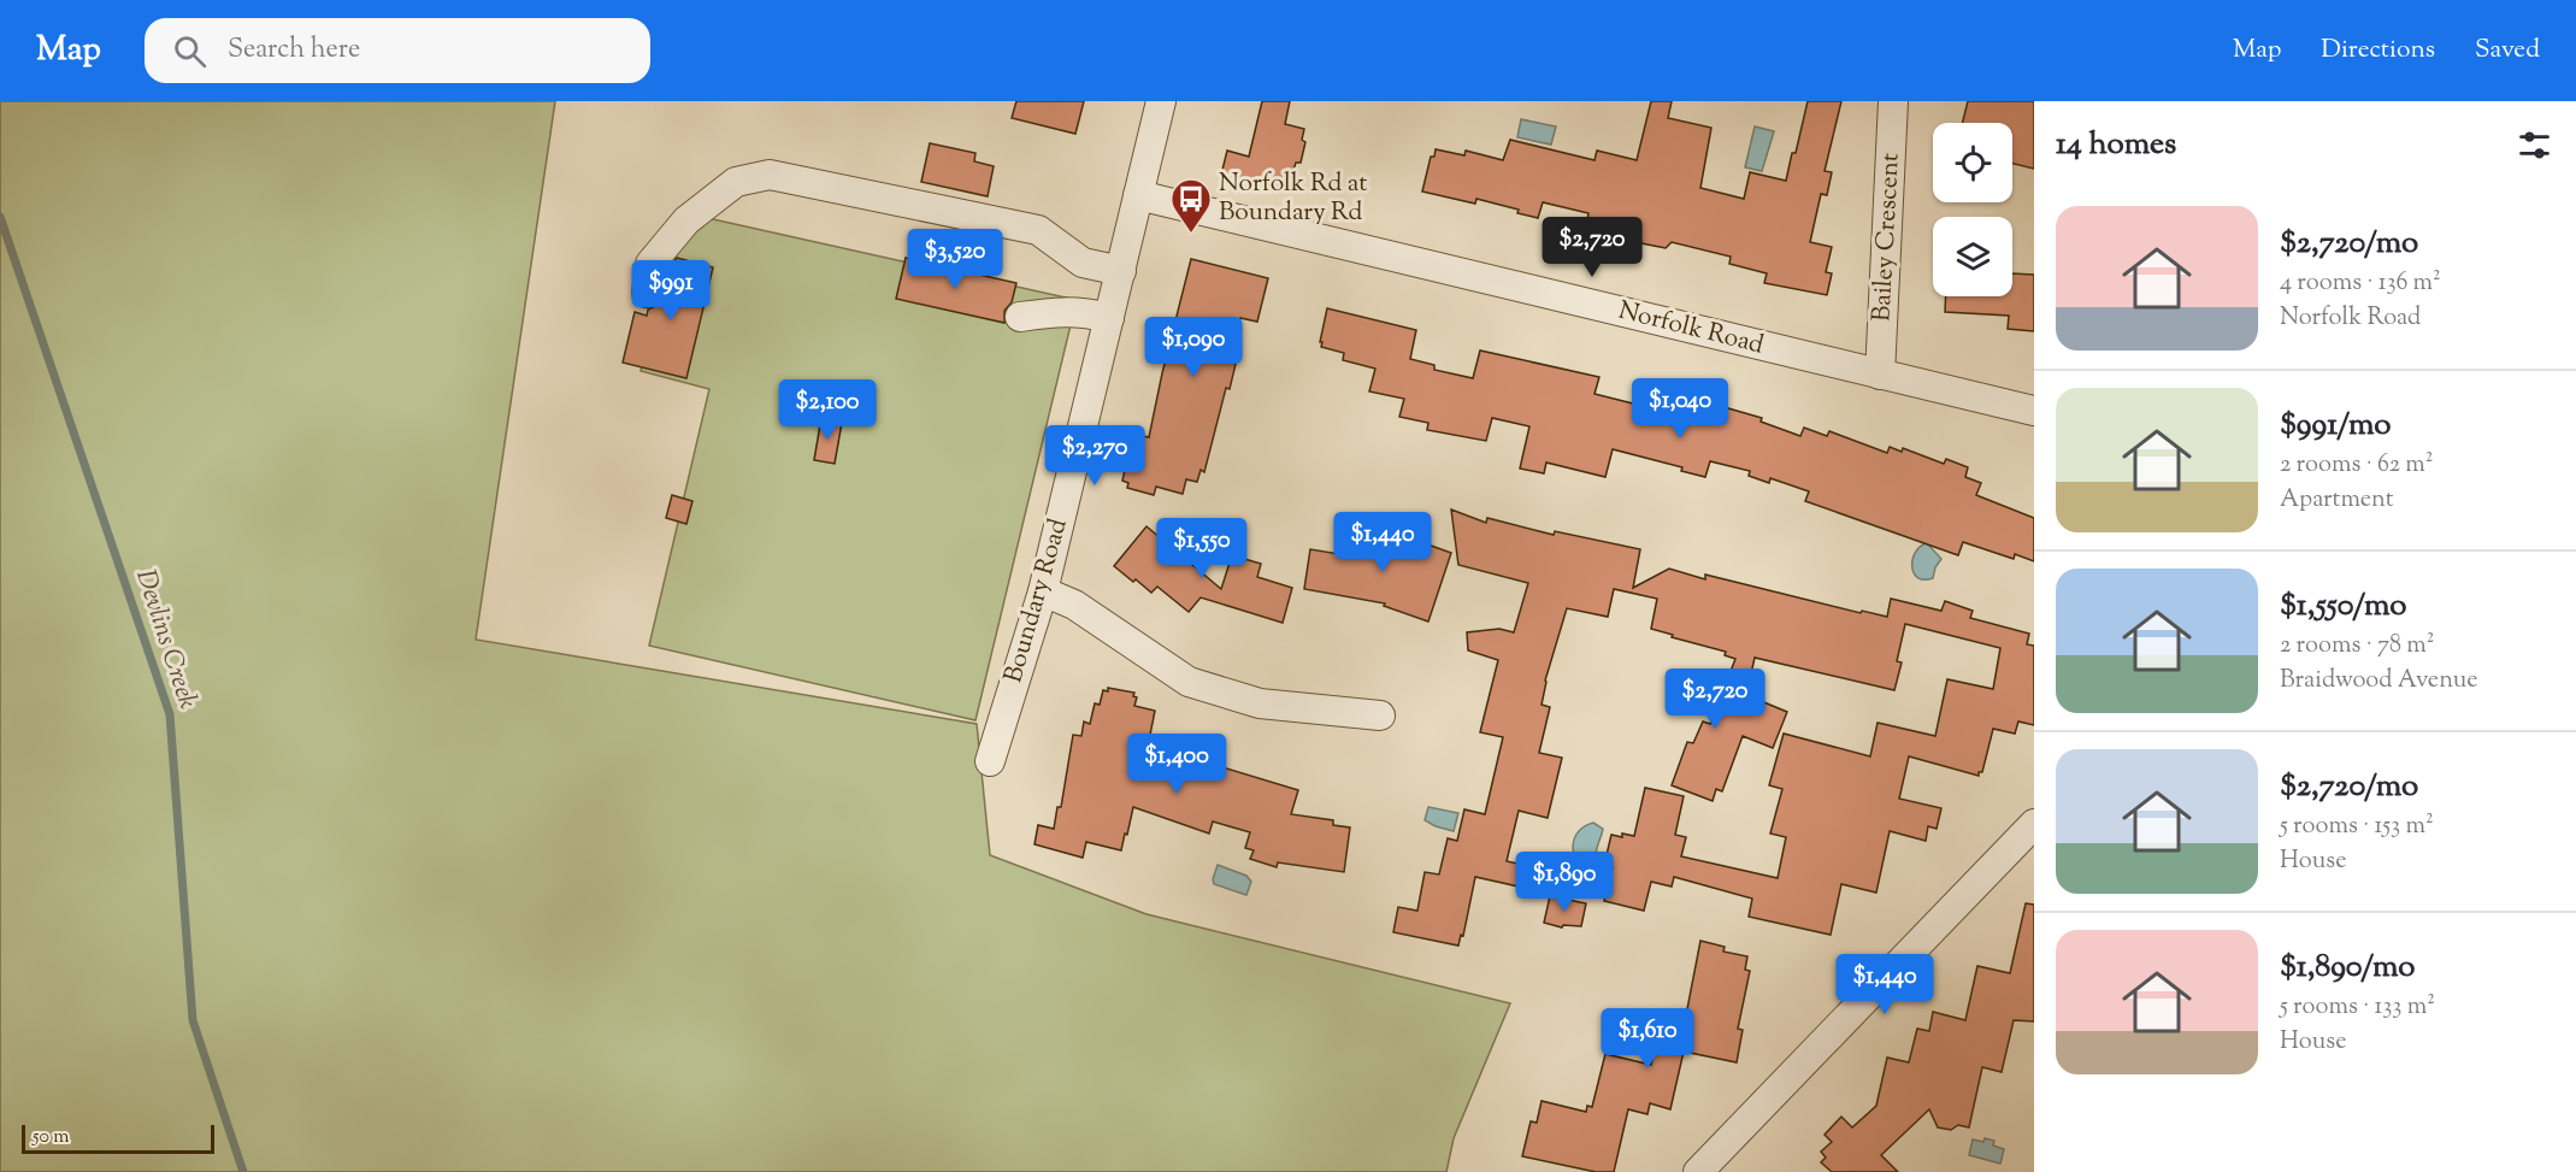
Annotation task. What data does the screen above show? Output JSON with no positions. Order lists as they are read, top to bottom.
{
  "streets": {
    "street": ["Bailey Crescent", "Norfolk Road", "Boundary Road"]
  },
  "crossings": [
    ["Bailey Crescent", "Norfolk Road"],
    ["Norfolk Road", "Boundary Road"]
  ],
  "water": ["Devlins Creek"],
  "places": {
    "bus stop": ["Norfolk Rd at Boundary Rd"]
  },
  "scale_bar": "50 m",
  "page": {
    "header": "Map",
    "search": "Search here",
    "nav": ["Map", "Directions", "Saved"],
    "heading": "14 homes",
    "list": [
      {
        "name": "$2,720/mo",
        "note": "4 rooms · 136 m² · Norfolk Road"
      },
      {
        "name": "$991/mo",
        "note": "2 rooms · 62 m² · Apartment"
      },
      {
        "name": "$1,550/mo",
        "note": "2 rooms · 78 m² · Braidwood Avenue"
      },
      {
        "name": "$2,720/mo",
        "note": "5 rooms · 153 m² · House"
      },
      {
        "name": "$1,890/mo",
        "note": "5 rooms · 133 m² · House"
      }
    ],
    "price": [
      "$2,720",
      "$3,520",
      "$991",
      "$1,090",
      "$1,040",
      "$2,100",
      "$2,270",
      "$1,440",
      "$1,550",
      "$2,720",
      "$1,400",
      "$1,890",
      "$1,440",
      "$1,610"
    ],
    "scale": "50 m"
  }
}
